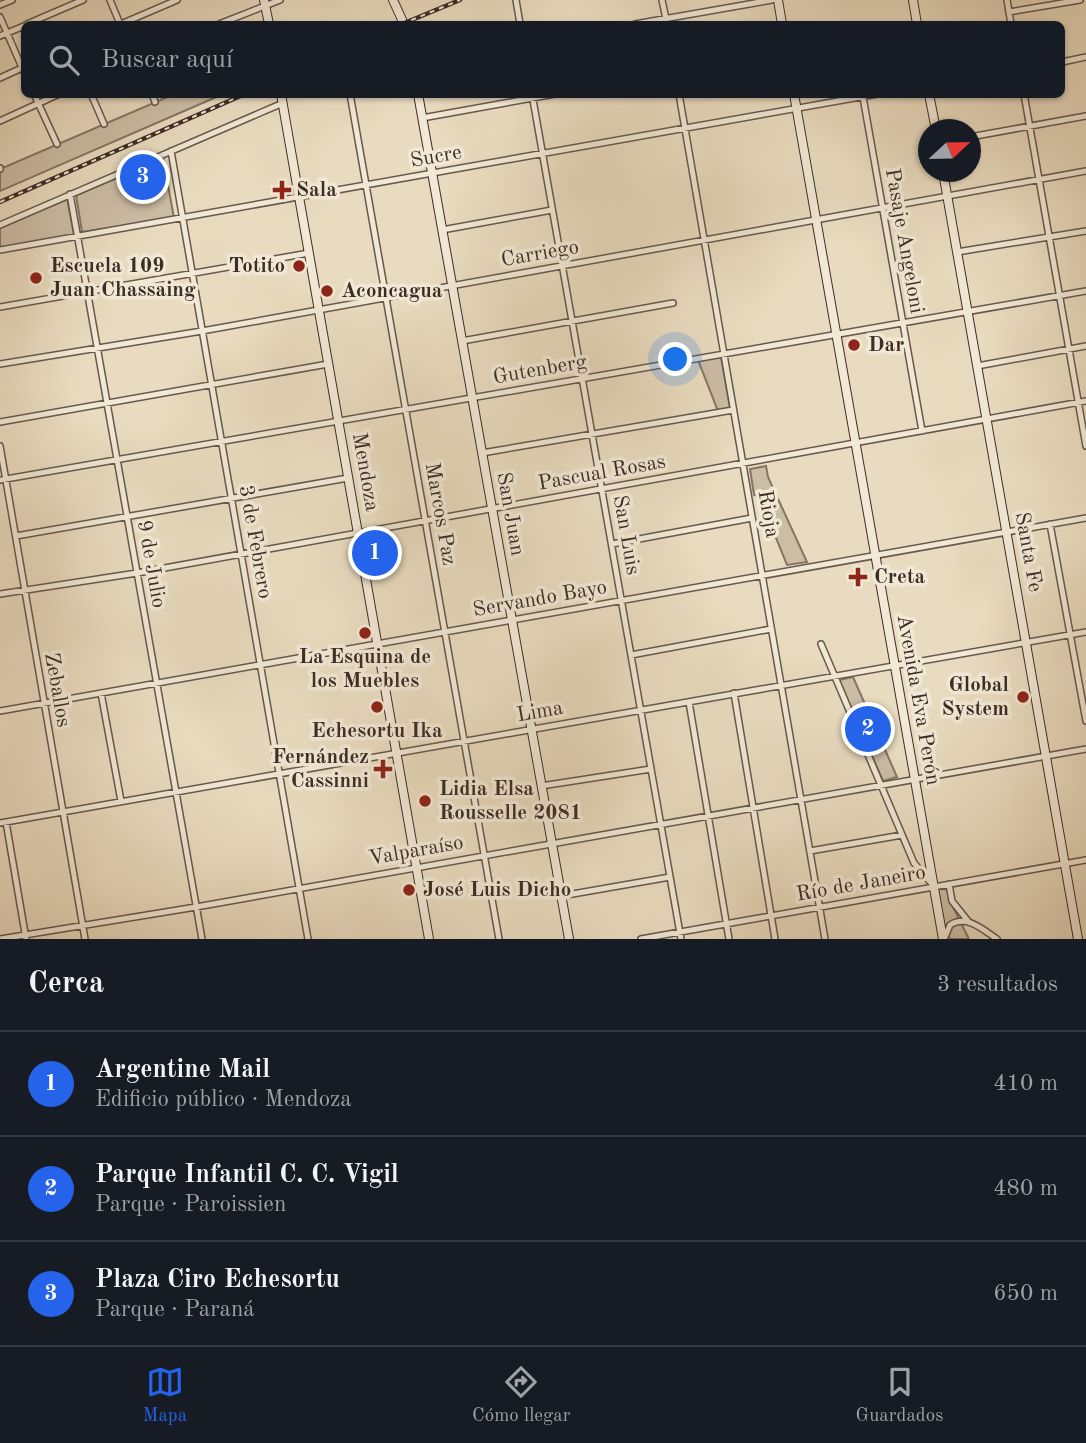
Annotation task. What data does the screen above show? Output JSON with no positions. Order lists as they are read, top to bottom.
{
  "streets": {
    "main road": [
      "Mendoza",
      "San Juan",
      "Santa Fe",
      "Avenida Eva Perón"
    ],
    "street": [
      "Sucre",
      "Pasaje Angeloni",
      "Carriego",
      "Gutenberg",
      "Pascual Rosas",
      "Marcos Paz",
      "Rioja",
      "San Luis",
      "3 de Febrero",
      "9 de Julio",
      "Servando Bayo",
      "Zeballos",
      "Lima",
      "Valparaíso",
      "Río de Janeiro"
    ]
  },
  "crossings": [
    ["Sucre", "Mendoza"],
    ["Sucre", "Marcos Paz"],
    ["Sucre", "San Juan"],
    ["Sucre", "Rioja"],
    ["Sucre", "San Luis"],
    ["Sucre", "3 de Febrero"],
    ["Sucre", "9 de Julio"],
    ["Sucre", "Avenida Eva Perón"],
    ["Pasaje Angeloni", "Carriego"],
    ["Pasaje Angeloni", "Gutenberg"],
    ["Pasaje Angeloni", "Pascual Rosas"],
    ["Carriego", "Mendoza"],
    ["Carriego", "Marcos Paz"],
    ["Carriego", "San Juan"],
    ["Carriego", "Rioja"],
    ["Carriego", "San Luis"],
    ["Carriego", "3 de Febrero"],
    ["Carriego", "Santa Fe"],
    ["Carriego", "9 de Julio"],
    ["Carriego", "Avenida Eva Perón"],
    ["Gutenberg", "Mendoza"],
    ["Gutenberg", "Marcos Paz"],
    ["Gutenberg", "San Juan"],
    ["Gutenberg", "Rioja"],
    ["Gutenberg", "San Luis"],
    ["Gutenberg", "3 de Febrero"],
    ["Gutenberg", "Santa Fe"],
    ["Gutenberg", "9 de Julio"],
    ["Gutenberg", "Zeballos"],
    ["Gutenberg", "Avenida Eva Perón"],
    ["Mendoza", "Pascual Rosas"],
    ["Mendoza", "Servando Bayo"],
    ["Mendoza", "Lima"],
    ["Mendoza", "Valparaíso"],
    ["Pascual Rosas", "Marcos Paz"],
    ["Pascual Rosas", "San Juan"],
    ["Pascual Rosas", "Rioja"],
    ["Pascual Rosas", "San Luis"],
    ["Pascual Rosas", "3 de Febrero"],
    ["Pascual Rosas", "Santa Fe"],
    ["Pascual Rosas", "9 de Julio"],
    ["Pascual Rosas", "Zeballos"],
    ["Pascual Rosas", "Avenida Eva Perón"],
    ["Marcos Paz", "Servando Bayo"],
    ["Marcos Paz", "Lima"],
    ["Marcos Paz", "Valparaíso"],
    ["San Juan", "Servando Bayo"],
    ["San Juan", "Lima"],
    ["San Juan", "Valparaíso"],
    ["Rioja", "Servando Bayo"],
    ["Rioja", "Lima"],
    ["Rioja", "Valparaíso"],
    ["Rioja", "Río de Janeiro"],
    ["San Luis", "Servando Bayo"],
    ["San Luis", "Lima"],
    ["San Luis", "Valparaíso"],
    ["San Luis", "Río de Janeiro"],
    ["3 de Febrero", "Servando Bayo"],
    ["3 de Febrero", "Lima"],
    ["3 de Febrero", "Valparaíso"],
    ["Santa Fe", "Servando Bayo"],
    ["Santa Fe", "Lima"],
    ["Santa Fe", "Valparaíso"],
    ["Santa Fe", "Río de Janeiro"],
    ["9 de Julio", "Servando Bayo"],
    ["9 de Julio", "Lima"],
    ["9 de Julio", "Valparaíso"],
    ["Servando Bayo", "Zeballos"],
    ["Servando Bayo", "Avenida Eva Perón"],
    ["Zeballos", "Lima"],
    ["Zeballos", "Valparaíso"],
    ["Avenida Eva Perón", "Lima"],
    ["Avenida Eva Perón", "Valparaíso"],
    ["Avenida Eva Perón", "Río de Janeiro"]
  ],
  "places": {
    "health": ["Sala", "Creta", "Fernández Cassinni"],
    "other": [
      "Totito",
      "Escuela 109 Juan Chassaing",
      "Aconcagua",
      "Dar",
      "La Esquina de los Muebles",
      "Global System",
      "Echesortu Ika",
      "Lidia Elsa Rousselle 2081",
      "José Luis Dicho"
    ]
  },
  "north": "right",
  "page": {
    "search": "Buscar aquí",
    "pins": ["3", "1", "2"],
    "heading": ["Cerca", "3 resultados"],
    "list": [
      {
        "mark": "1",
        "name": "Argentine Mail",
        "note": "Edificio público · Mendoza",
        "value": "410 m"
      },
      {
        "mark": "2",
        "name": "Parque Infantil C. C. Vigil",
        "note": "Parque · Paroissien",
        "value": "480 m"
      },
      {
        "mark": "3",
        "name": "Plaza Ciro Echesortu",
        "note": "Parque · Paraná",
        "value": "650 m"
      }
    ],
    "nav": ["Mapa", "Cómo llegar", "Guardados"]
  }
}
